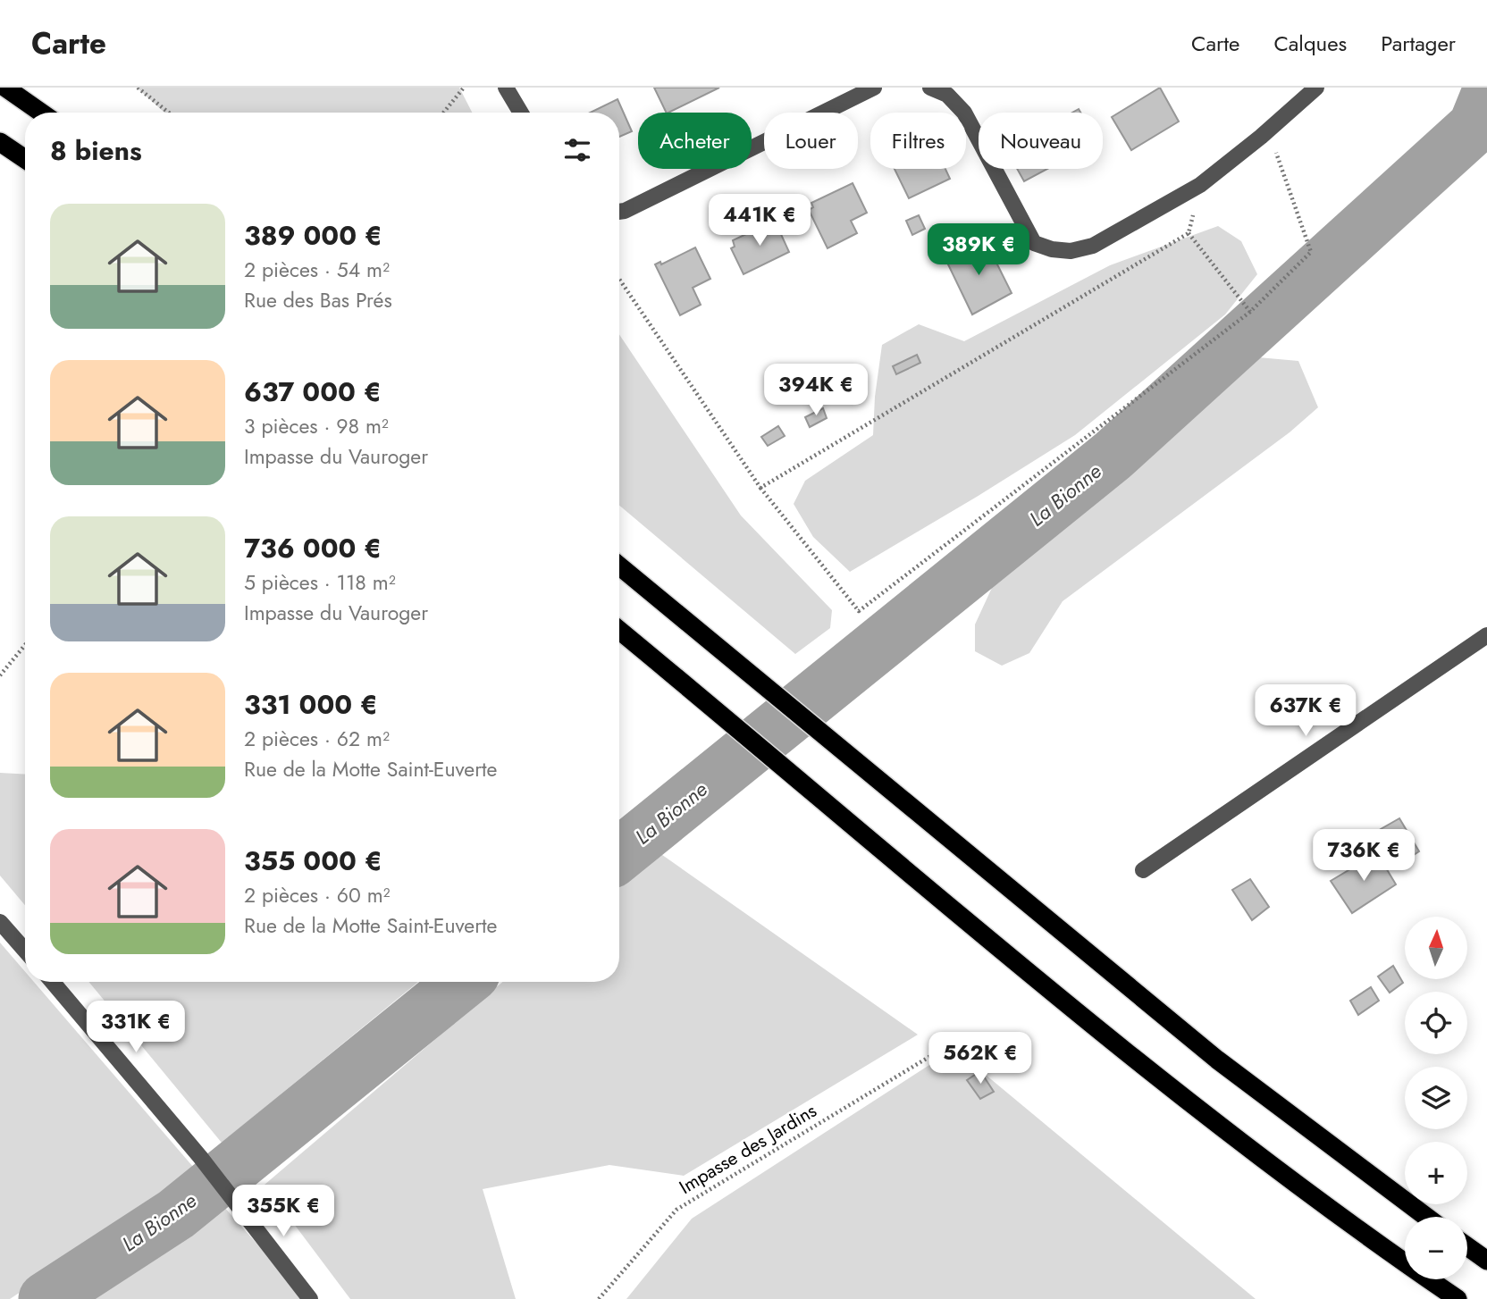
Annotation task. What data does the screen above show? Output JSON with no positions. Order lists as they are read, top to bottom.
{
  "streets": {
    "path": ["Impasse des Jardins"]
  },
  "water": ["La Bionne"],
  "north": "top",
  "page": {
    "header": "Carte",
    "nav": ["Carte", "Calques", "Partager"],
    "chip": [
      "Acheter",
      "Louer",
      "Filtres",
      "Nouveau"
    ],
    "heading": "8 biens",
    "list": [
      {
        "name": "389 000 €",
        "note": "2 pièces · 54 m² · Rue des Bas Prés"
      },
      {
        "name": "637 000 €",
        "note": "3 pièces · 98 m² · Impasse du Vauroger"
      },
      {
        "name": "736 000 €",
        "note": "5 pièces · 118 m² · Impasse du Vauroger"
      },
      {
        "name": "331 000 €",
        "note": "2 pièces · 62 m² · Rue de la Motte Saint-Euverte"
      },
      {
        "name": "355 000 €",
        "note": "2 pièces · 60 m² · Rue de la Motte Saint-Euverte"
      }
    ],
    "price": [
      "441K €",
      "389K €",
      "394K €",
      "637K €",
      "736K €",
      "331K €",
      "562K €",
      "355K €"
    ],
    "map_buttons": ["+", "−"]
  }
}
